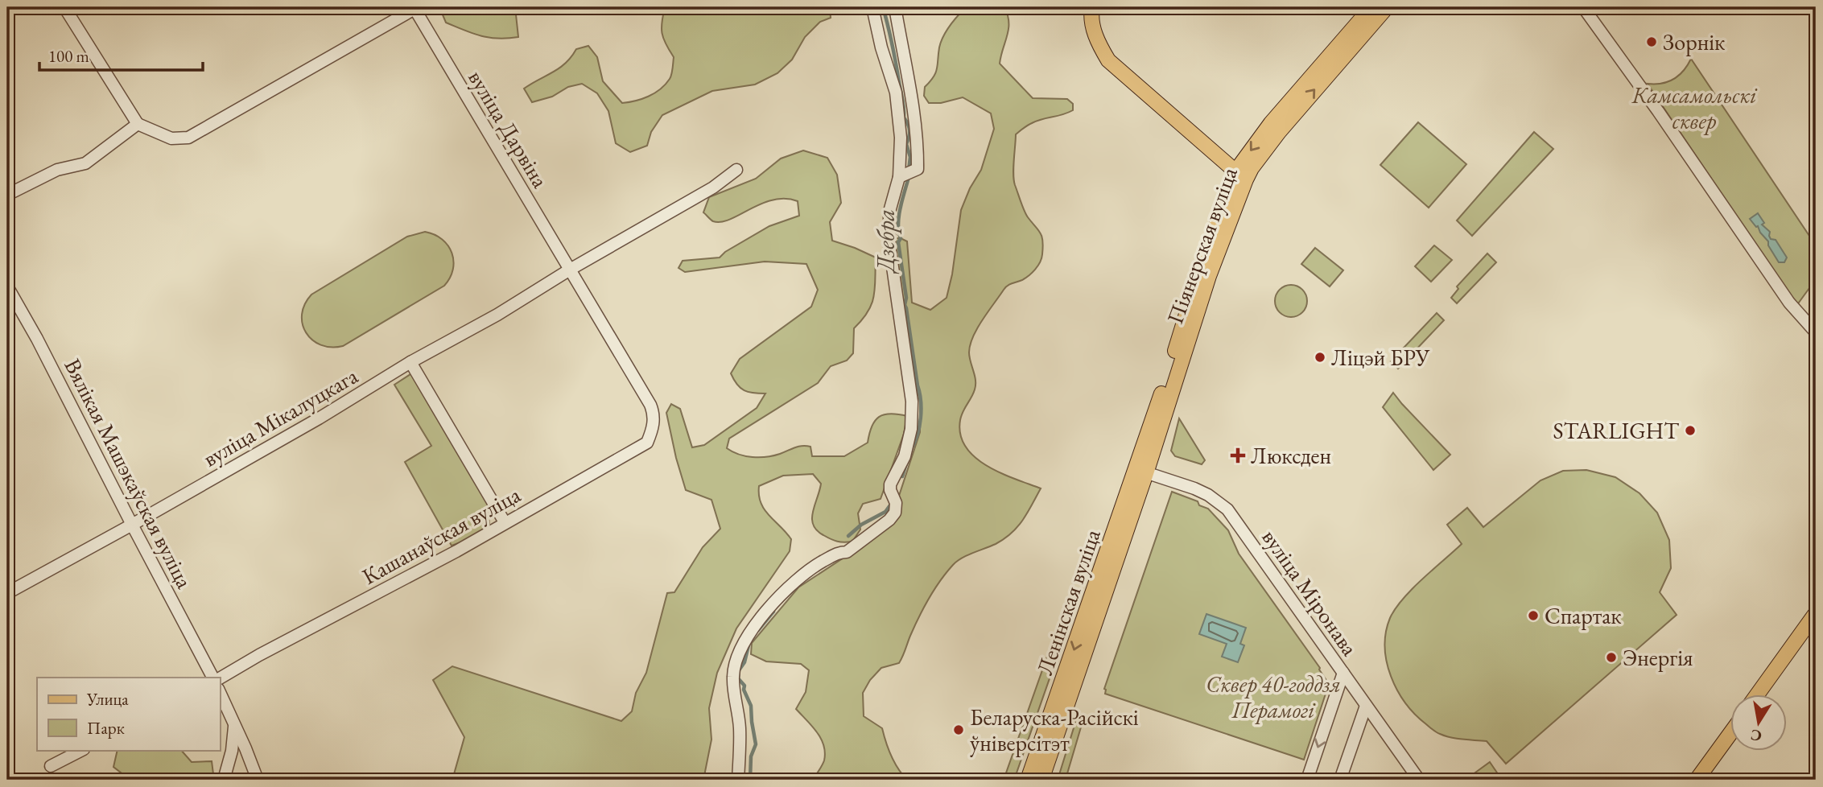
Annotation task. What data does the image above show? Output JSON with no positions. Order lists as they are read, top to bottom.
{
  "streets": {
    "main road": ["Піянерская вуліца", "Ленінская вуліца"],
    "street": [
      "вуліца Дарвіна",
      "вуліца Мікалуцкага",
      "Вялікая Машэкаўская вуліца",
      "Кашанаўская вуліца",
      "вуліца Міронава"
    ]
  },
  "crossings": [
    ["вуліца Дарвіна", "вуліца Мікалуцкага"],
    ["вуліца Дарвіна", "Кашанаўская вуліца"],
    ["Піянерская вуліца", "вуліца Міронава"],
    ["Піянерская вуліца", "Ленінская вуліца"],
    ["вуліца Мікалуцкага", "Вялікая Машэкаўская вуліца"],
    ["вуліца Міронава", "Ленінская вуліца"]
  ],
  "water": ["Дзебра"],
  "parks": ["Камсамольскі сквер", "Сквер 40-годдзя Перамогі"],
  "places": {
    "other": [
      "Зорнік",
      "Ліцэй БРУ",
      "STARLIGHT",
      "Спартак",
      "Энергія",
      "Беларуска-Расійскі ўніверсітэт"
    ],
    "health": ["Люксден"]
  },
  "legend": ["Улица", "Парк"],
  "scale_bar": "100 m",
  "north": "bottom"
}
